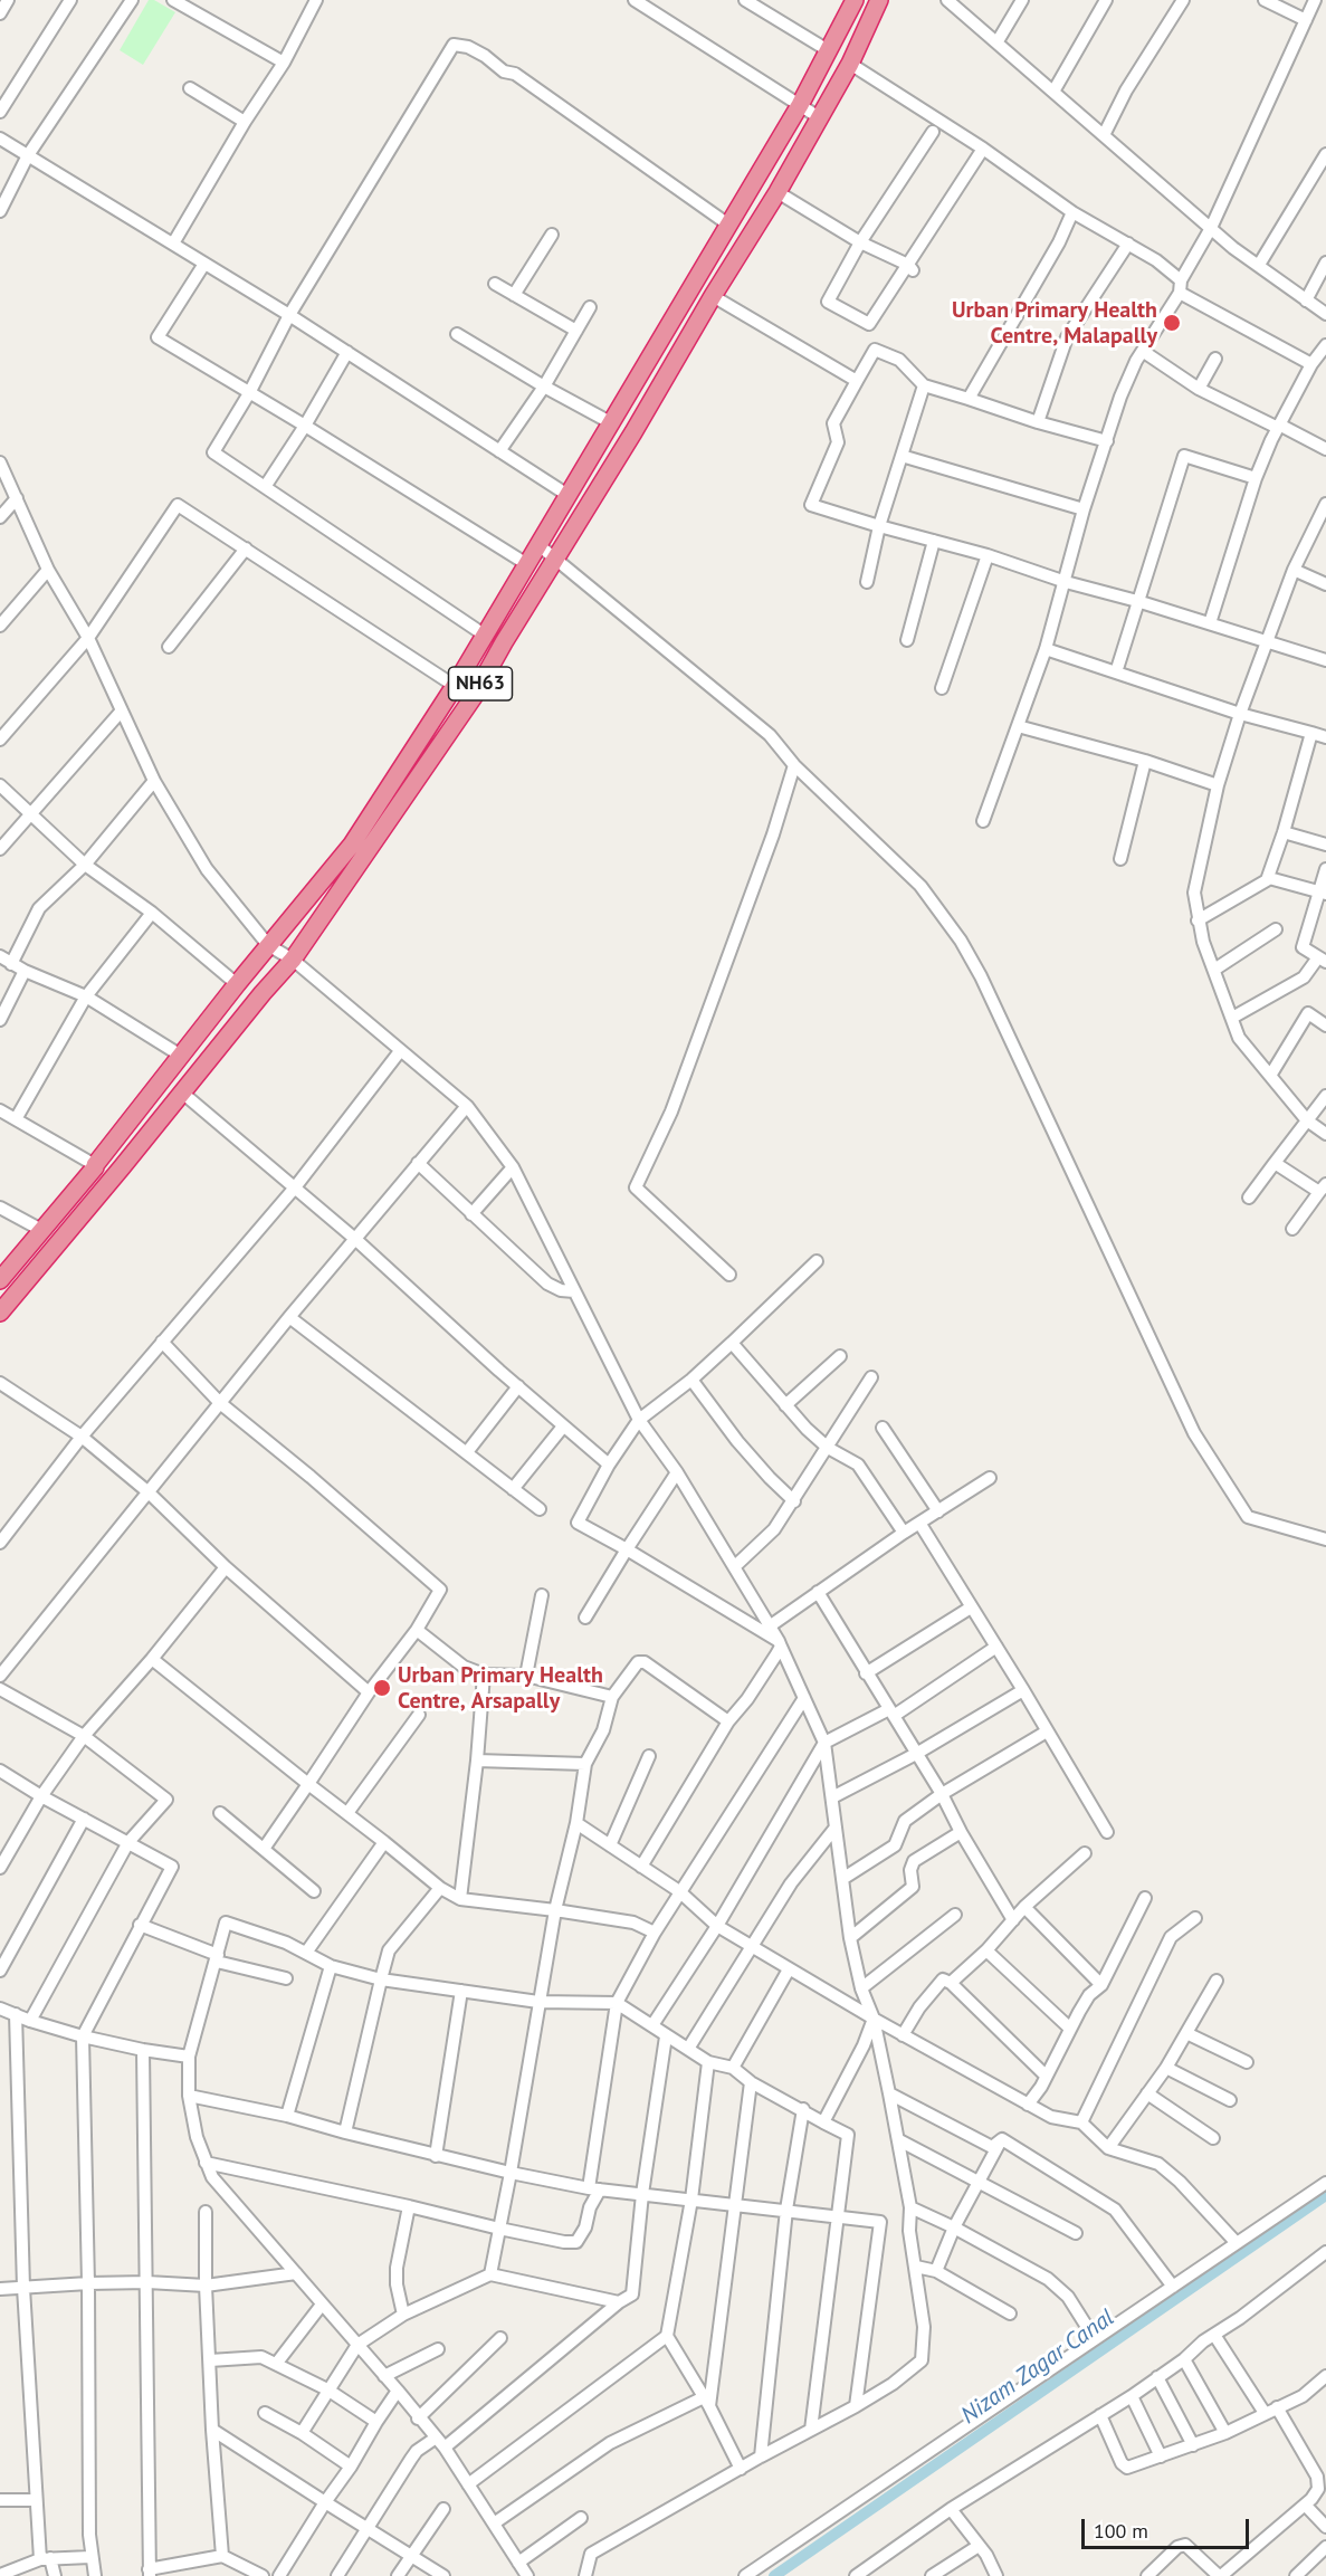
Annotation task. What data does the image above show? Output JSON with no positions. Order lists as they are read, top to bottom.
{
  "streets": {
    "highway": ["NH63"]
  },
  "water": ["Nizam Zagar Canal"],
  "places": ["Urban Primary Health Centre, Malapally", "Urban Primary Health Centre, Arsapally"],
  "scale_bar": "100 m"
}
